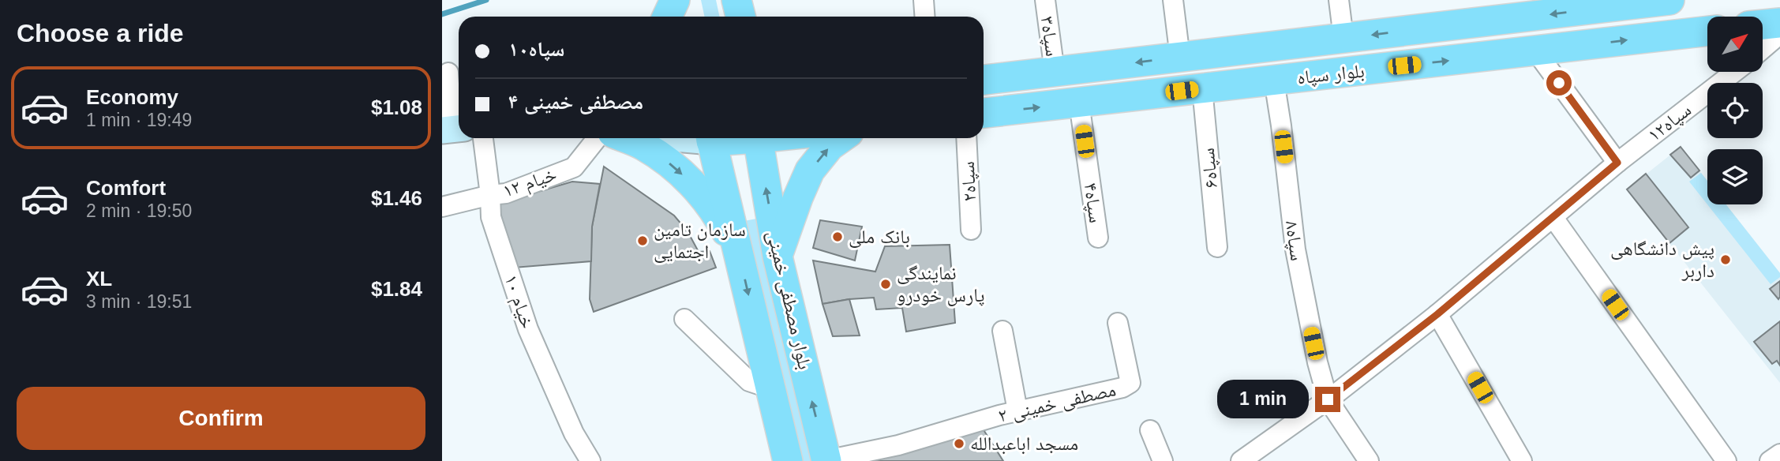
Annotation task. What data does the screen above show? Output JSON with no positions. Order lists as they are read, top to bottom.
{
  "streets": {
    "main road": ["بلوار سپاه", "بلوار مصطفی خمینی"],
    "street": [
      "سپاه۳",
      "سپاه۱۲",
      "سپاه۶",
      "سپاه۲",
      "خیام ۱۲",
      "سپاه۴",
      "سپاه۸",
      "خیام ۱۰",
      "مصطفی خمینی ۲"
    ]
  },
  "crossings": [
    ["سپاه۳", "بلوار سپاه"],
    ["بلوار سپاه", "سپاه۶"],
    ["بلوار سپاه", "سپاه۴"],
    ["بلوار سپاه", "سپاه۸"],
    ["سپاه۱۲", "سپاه۸"],
    ["خیام ۱۲", "خیام ۱۰"],
    ["بلوار مصطفی خمینی", "مصطفی خمینی ۲"]
  ],
  "places": [
    "بانک ملی",
    "سازمان تامین اجتمایی",
    "پیش دانشگاهی داربر",
    "نمایندگی پارس خودرو",
    "مسجد اباعبدالله"
  ],
  "north": "top right",
  "page": {
    "heading": "Choose a ride",
    "banner": ["سپاه۱۰", "مصطفی خمینی ۴"],
    "list": [
      {
        "name": "Economy",
        "note": "1 min · 19:49",
        "value": "$1.08"
      },
      {
        "name": "Comfort",
        "note": "2 min · 19:50",
        "value": "$1.46"
      },
      {
        "name": "XL",
        "note": "3 min · 19:51",
        "value": "$1.84"
      }
    ],
    "buttons": "Confirm",
    "bubble": "1 min"
  }
}
